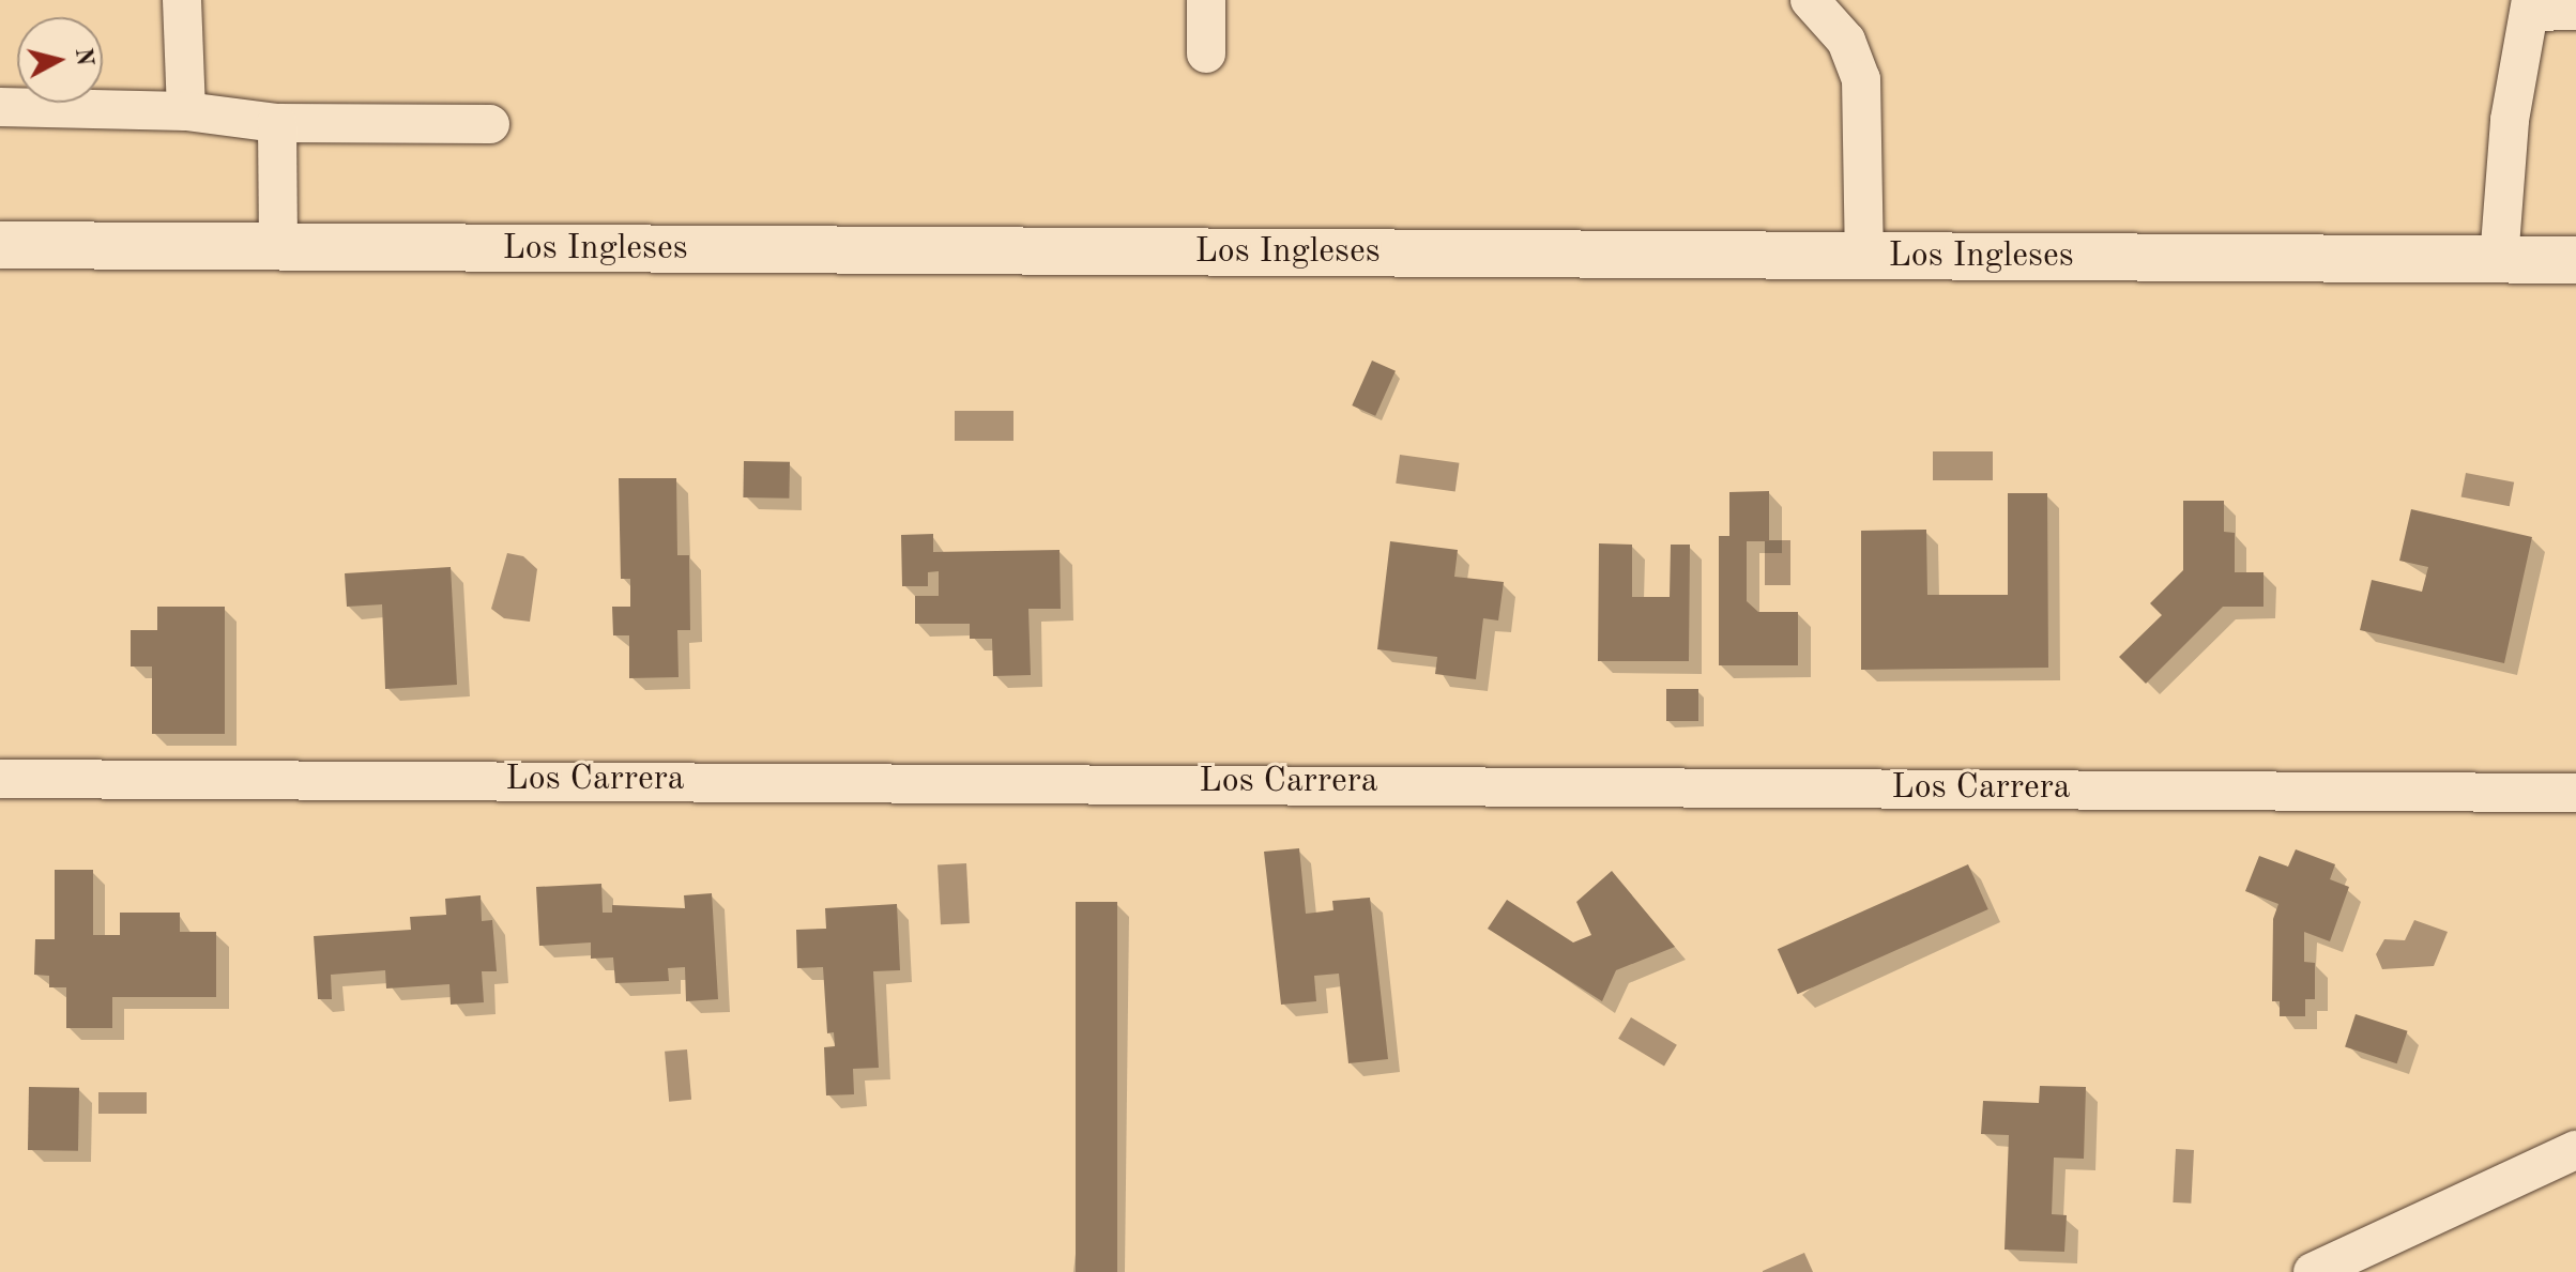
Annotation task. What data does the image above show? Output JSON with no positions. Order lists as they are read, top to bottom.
{
  "streets": {
    "street": ["Los Ingleses", "Los Carrera"]
  },
  "north": "right"
}
